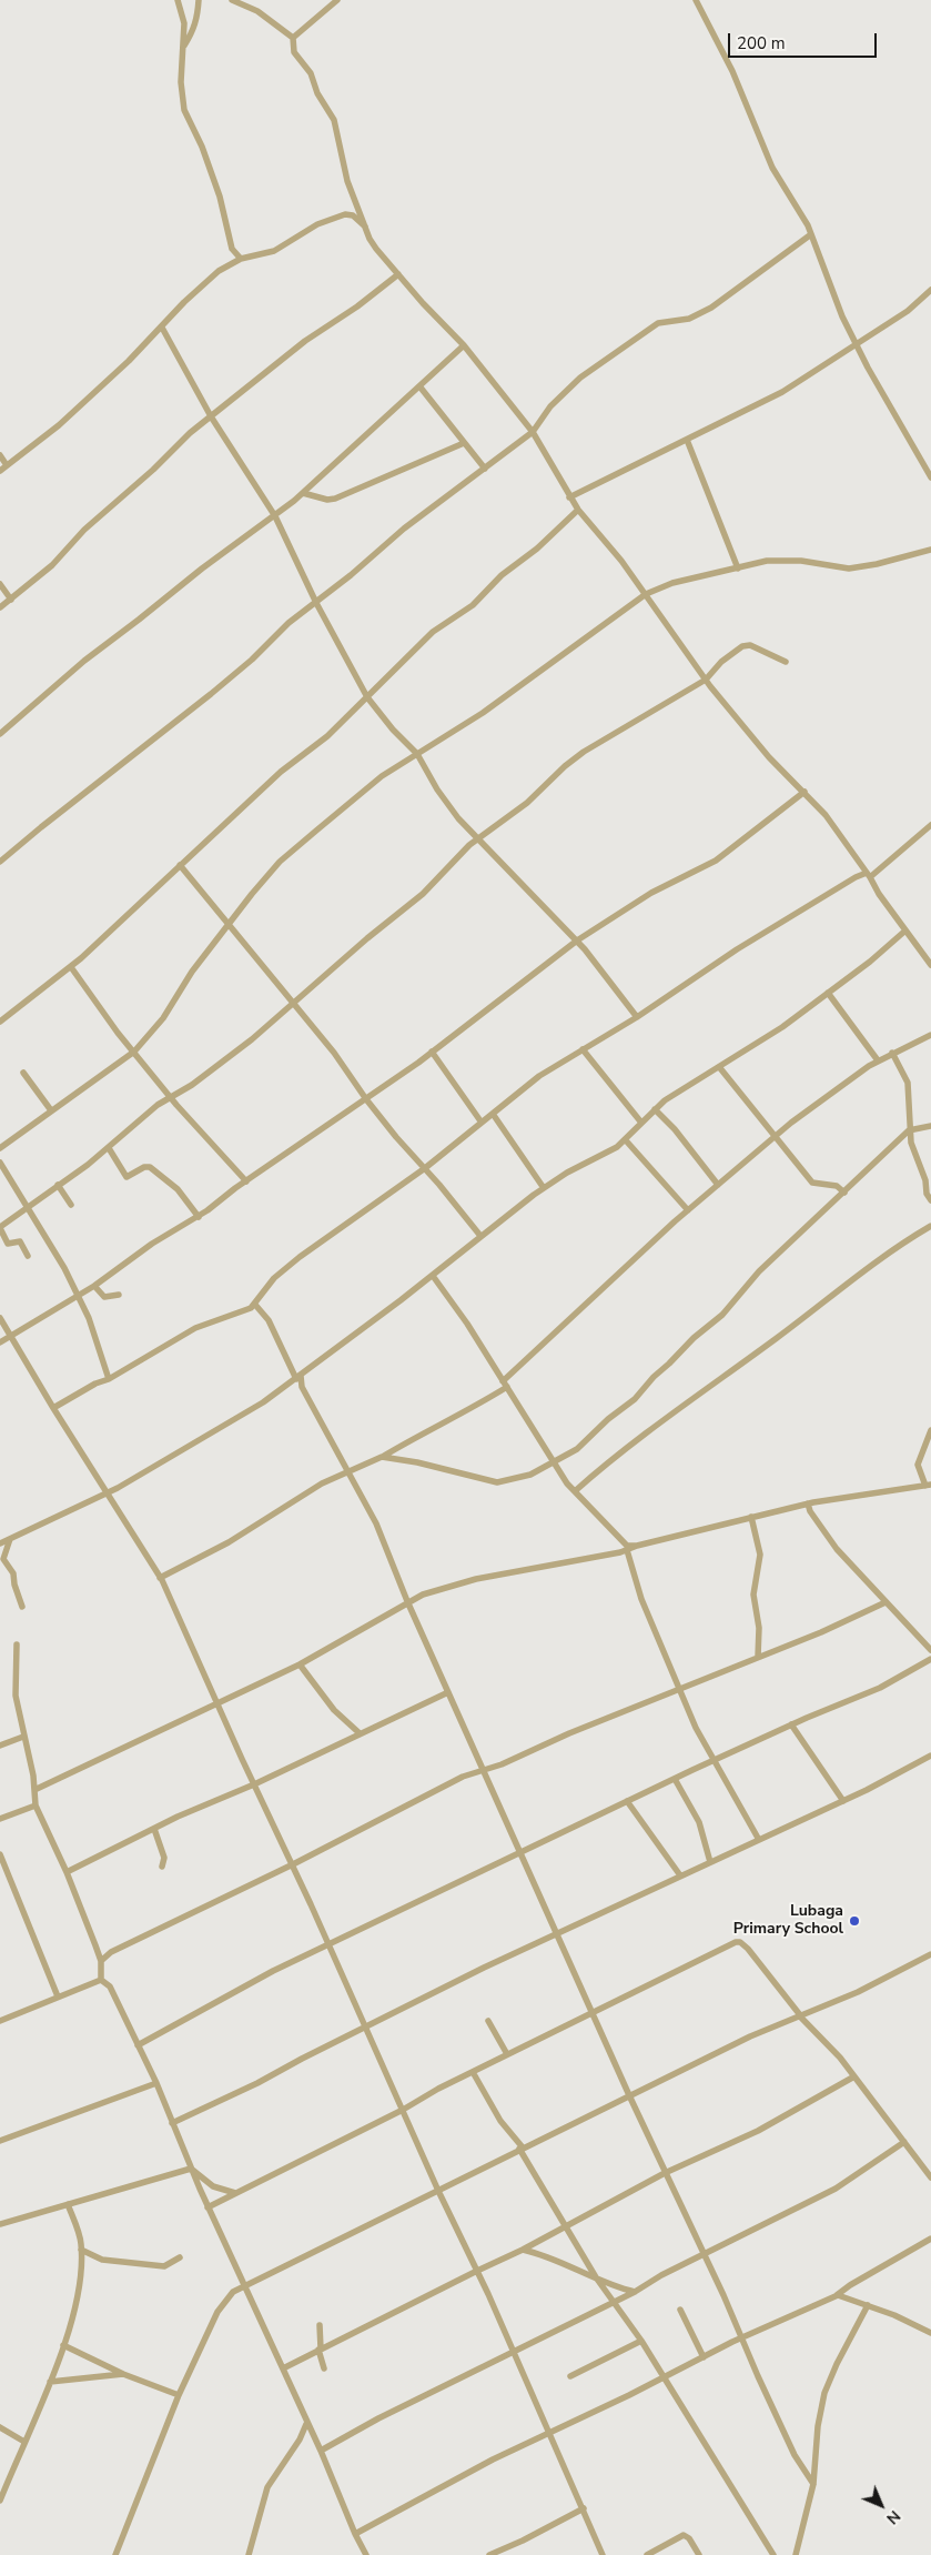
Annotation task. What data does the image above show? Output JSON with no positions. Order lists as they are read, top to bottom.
{
  "places": ["Lubaga Primary School"],
  "scale_bar": "200 m",
  "north": "bottom right"
}
